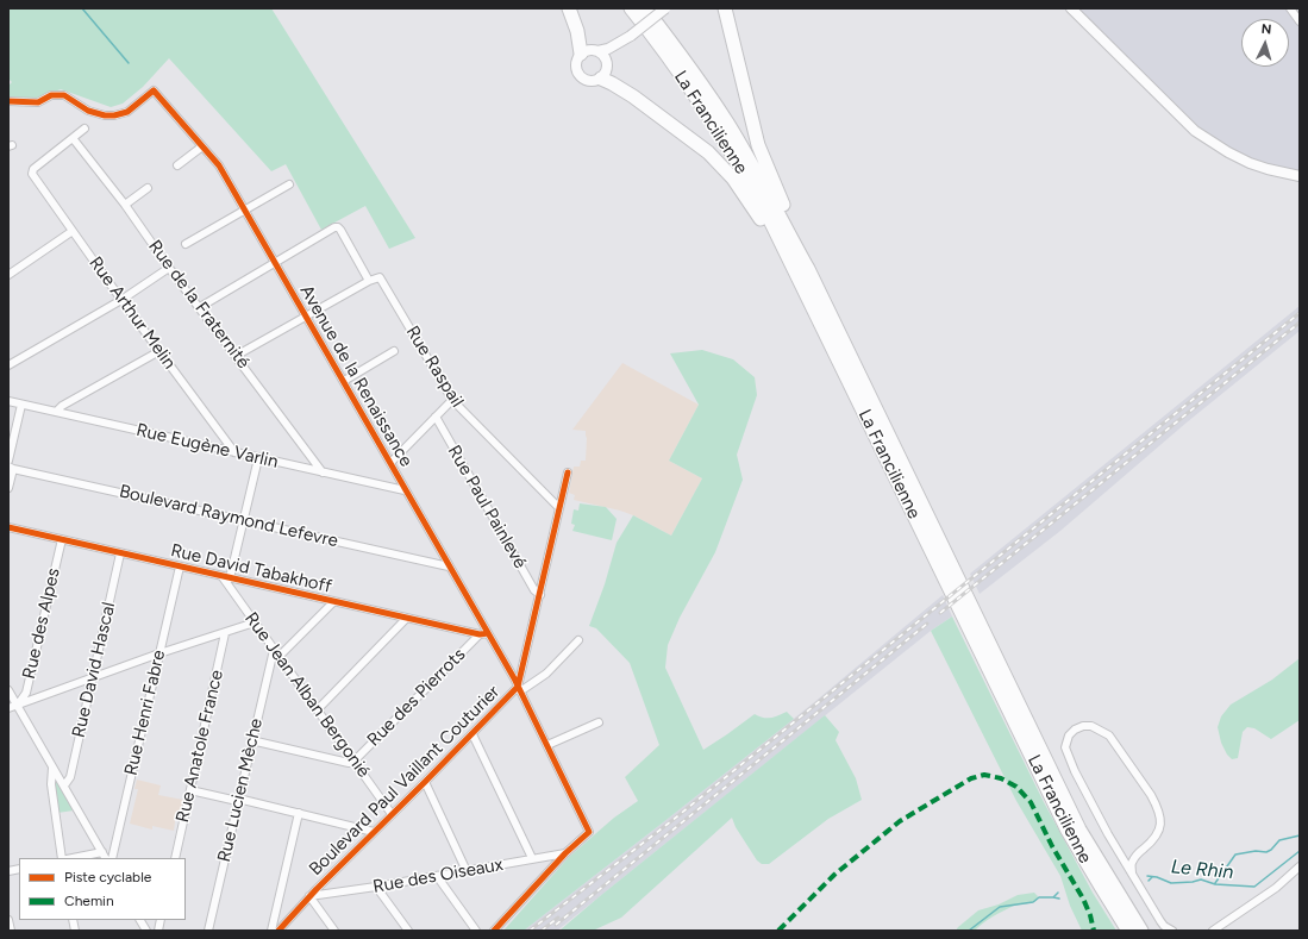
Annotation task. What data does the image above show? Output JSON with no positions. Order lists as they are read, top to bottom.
{
  "streets": {
    "highway": ["La Francilienne"],
    "street": [
      "Rue de la Fraternité",
      "Rue Arthur Melin",
      "Rue Raspail",
      "Avenue de la Renaissance",
      "Rue Eugène Varlin",
      "Rue Paul Painlevé",
      "Boulevard Raymond Lefevre",
      "Rue David Tabakhoff",
      "Rue des Alpes",
      "Rue David Hascal",
      "Rue Jean Alban Bergonié",
      "Rue des Pierrots",
      "Rue Henri Fabre",
      "Rue Anatole France",
      "Boulevard Paul Vaillant Couturier",
      "Rue Lucien Mèche",
      "Rue des Oiseaux"
    ]
  },
  "crossings": [
    ["Rue de la Fraternité", "Rue Arthur Melin"],
    ["Rue de la Fraternité", "Rue Eugène Varlin"],
    ["Rue Arthur Melin", "Rue Eugène Varlin"],
    ["Rue Raspail", "Boulevard Paul Vaillant Couturier"],
    ["Avenue de la Renaissance", "Rue Eugène Varlin"],
    ["Avenue de la Renaissance", "Boulevard Raymond Lefevre"],
    ["Avenue de la Renaissance", "Rue David Tabakhoff"],
    ["Avenue de la Renaissance", "Rue des Pierrots"],
    ["Avenue de la Renaissance", "Boulevard Paul Vaillant Couturier"],
    ["Avenue de la Renaissance", "Rue des Oiseaux"],
    ["Rue Paul Painlevé", "Boulevard Paul Vaillant Couturier"],
    ["Rue David Tabakhoff", "Rue des Alpes"],
    ["Rue David Tabakhoff", "Rue David Hascal"],
    ["Rue David Tabakhoff", "Rue Jean Alban Bergonié"],
    ["Rue David Tabakhoff", "Rue des Pierrots"],
    ["Rue David Tabakhoff", "Rue Henri Fabre"],
    ["Rue Jean Alban Bergonié", "Rue des Pierrots"],
    ["Rue Jean Alban Bergonié", "Boulevard Paul Vaillant Couturier"],
    ["Rue Jean Alban Bergonié", "Rue Lucien Mèche"],
    ["Boulevard Paul Vaillant Couturier", "Rue des Oiseaux"]
  ],
  "water": ["Le Rhin"],
  "legend": ["Piste cyclable", "Chemin"],
  "north": "top"
}
